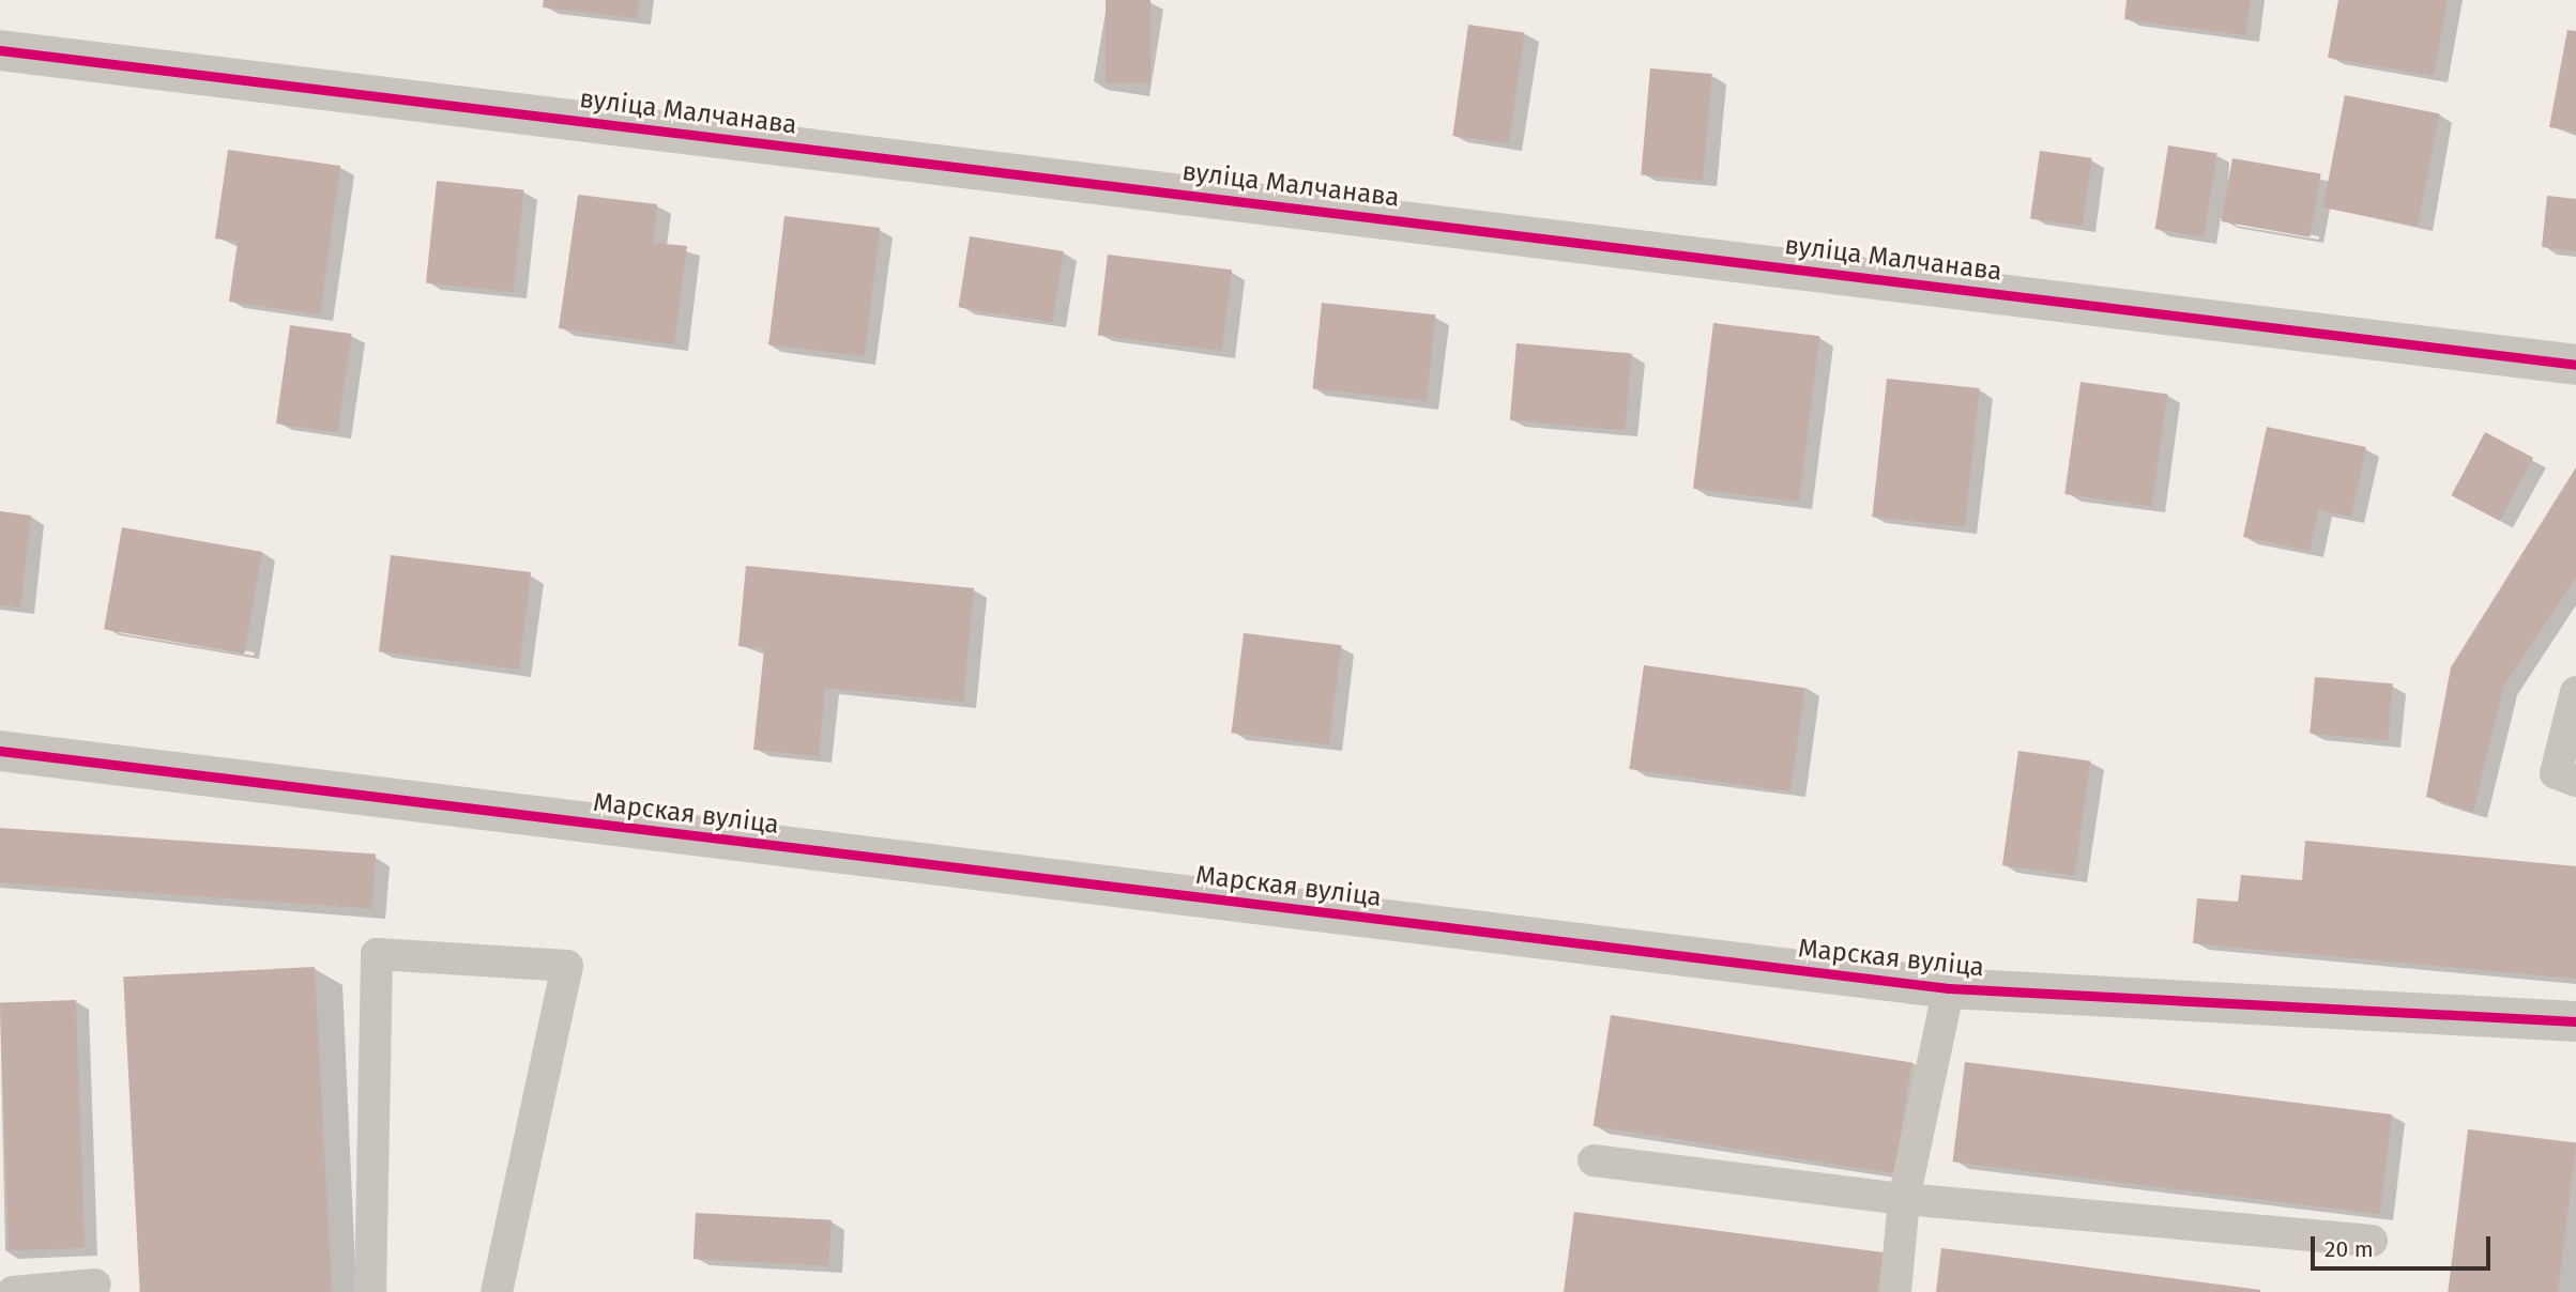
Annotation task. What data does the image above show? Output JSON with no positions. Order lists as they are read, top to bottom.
{
  "streets": {
    "street": ["вуліца Малчанава", "Марская вуліца"]
  },
  "scale_bar": "20 m"
}
